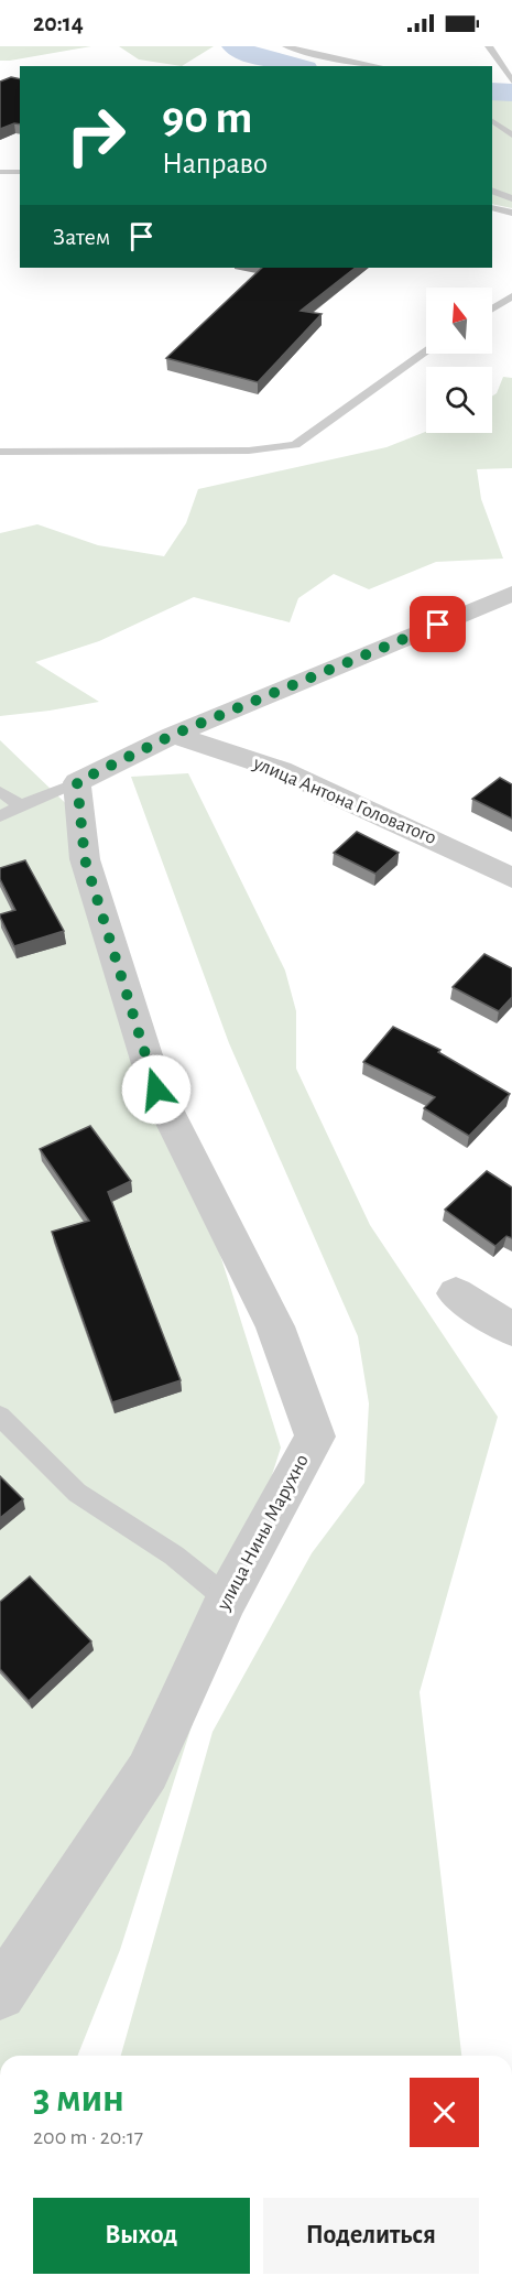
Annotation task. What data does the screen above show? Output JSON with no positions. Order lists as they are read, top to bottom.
{
  "streets": {
    "street": ["улица Антона Головатого", "улица Нины Марухно"]
  },
  "north": "top",
  "page": {
    "status": "20:14",
    "turn": ["90 m", "Направо"],
    "then": "Затем",
    "heading": ["3 мин", "200 m · 20:17"],
    "buttons": ["Выход", "Поделиться"]
  }
}
